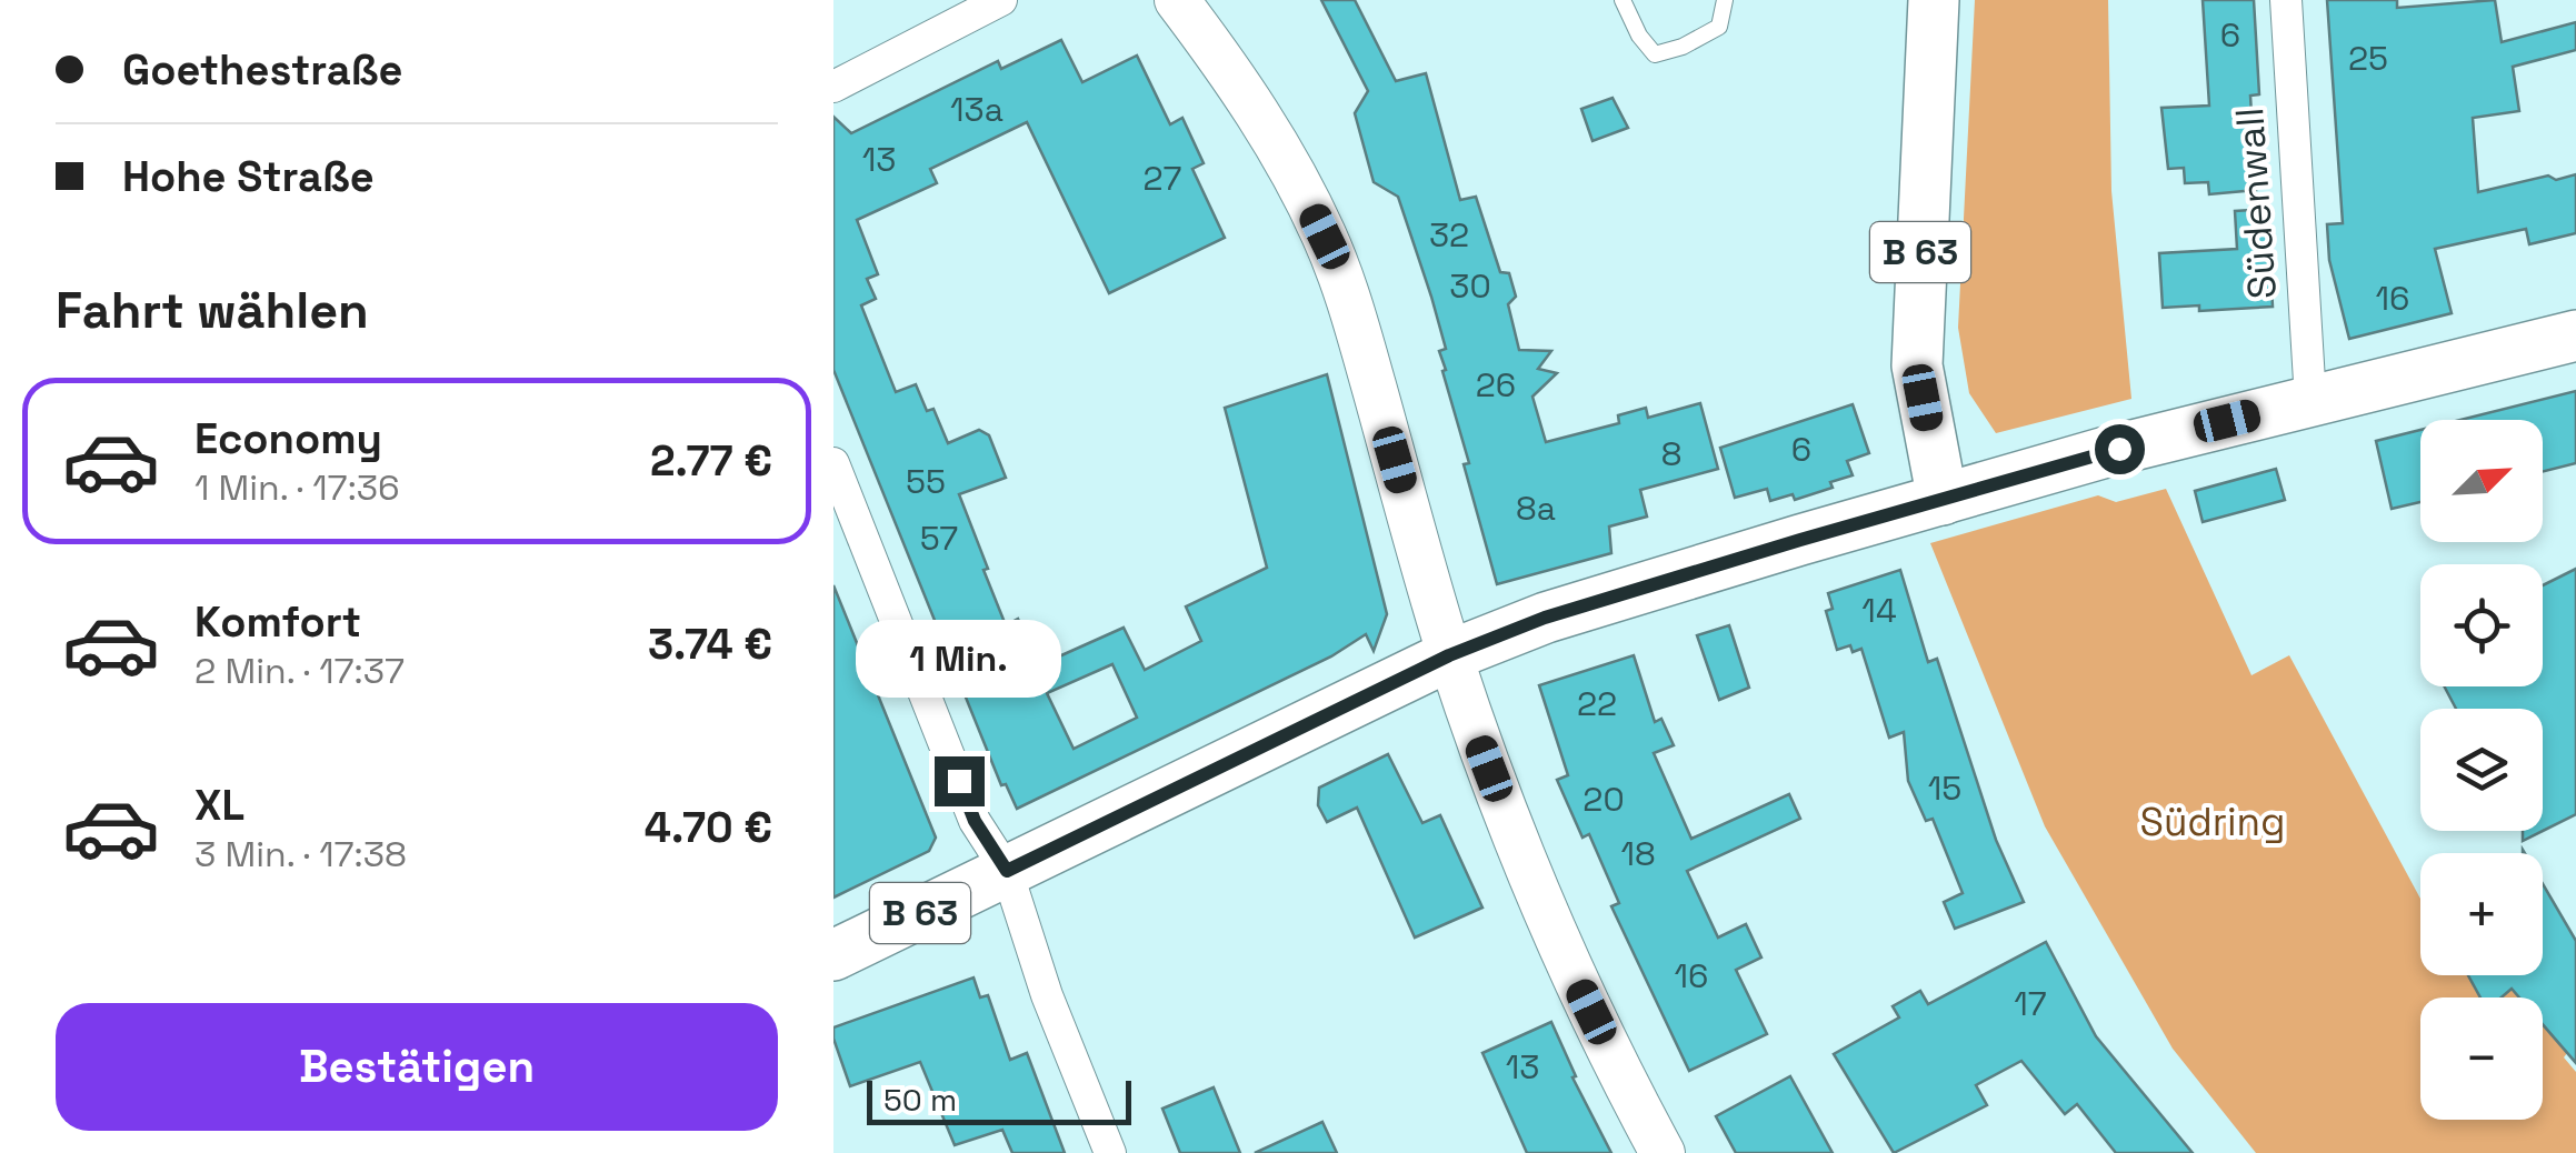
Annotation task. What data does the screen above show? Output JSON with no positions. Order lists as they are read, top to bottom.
{
  "streets": {
    "main road": ["B 63"],
    "street": ["Südenwall"]
  },
  "crossings": [
    ["Südenwall", "B 63"]
  ],
  "parks": ["Südring"],
  "house_numbers": [
    "6",
    "25",
    "13a",
    "13",
    "27",
    "32",
    "30",
    "16",
    "26",
    "6",
    "8",
    "55",
    "8a",
    "57",
    "14",
    "22",
    "15",
    "20",
    "18",
    "16",
    "17",
    "13"
  ],
  "scale_bar": "50 m",
  "north": "top right",
  "page": {
    "banner": ["Goethestraße", "Hohe Straße"],
    "heading": "Fahrt wählen",
    "list": [
      {
        "name": "Economy",
        "note": "1 Min. · 17:36",
        "value": "2.77 €"
      },
      {
        "name": "Komfort",
        "note": "2 Min. · 17:37",
        "value": "3.74 €"
      },
      {
        "name": "XL",
        "note": "3 Min. · 17:38",
        "value": "4.70 €"
      }
    ],
    "map_buttons": ["+", "−"],
    "bubble": "1 Min.",
    "buttons": "Bestätigen",
    "scale": "50 m"
  }
}
